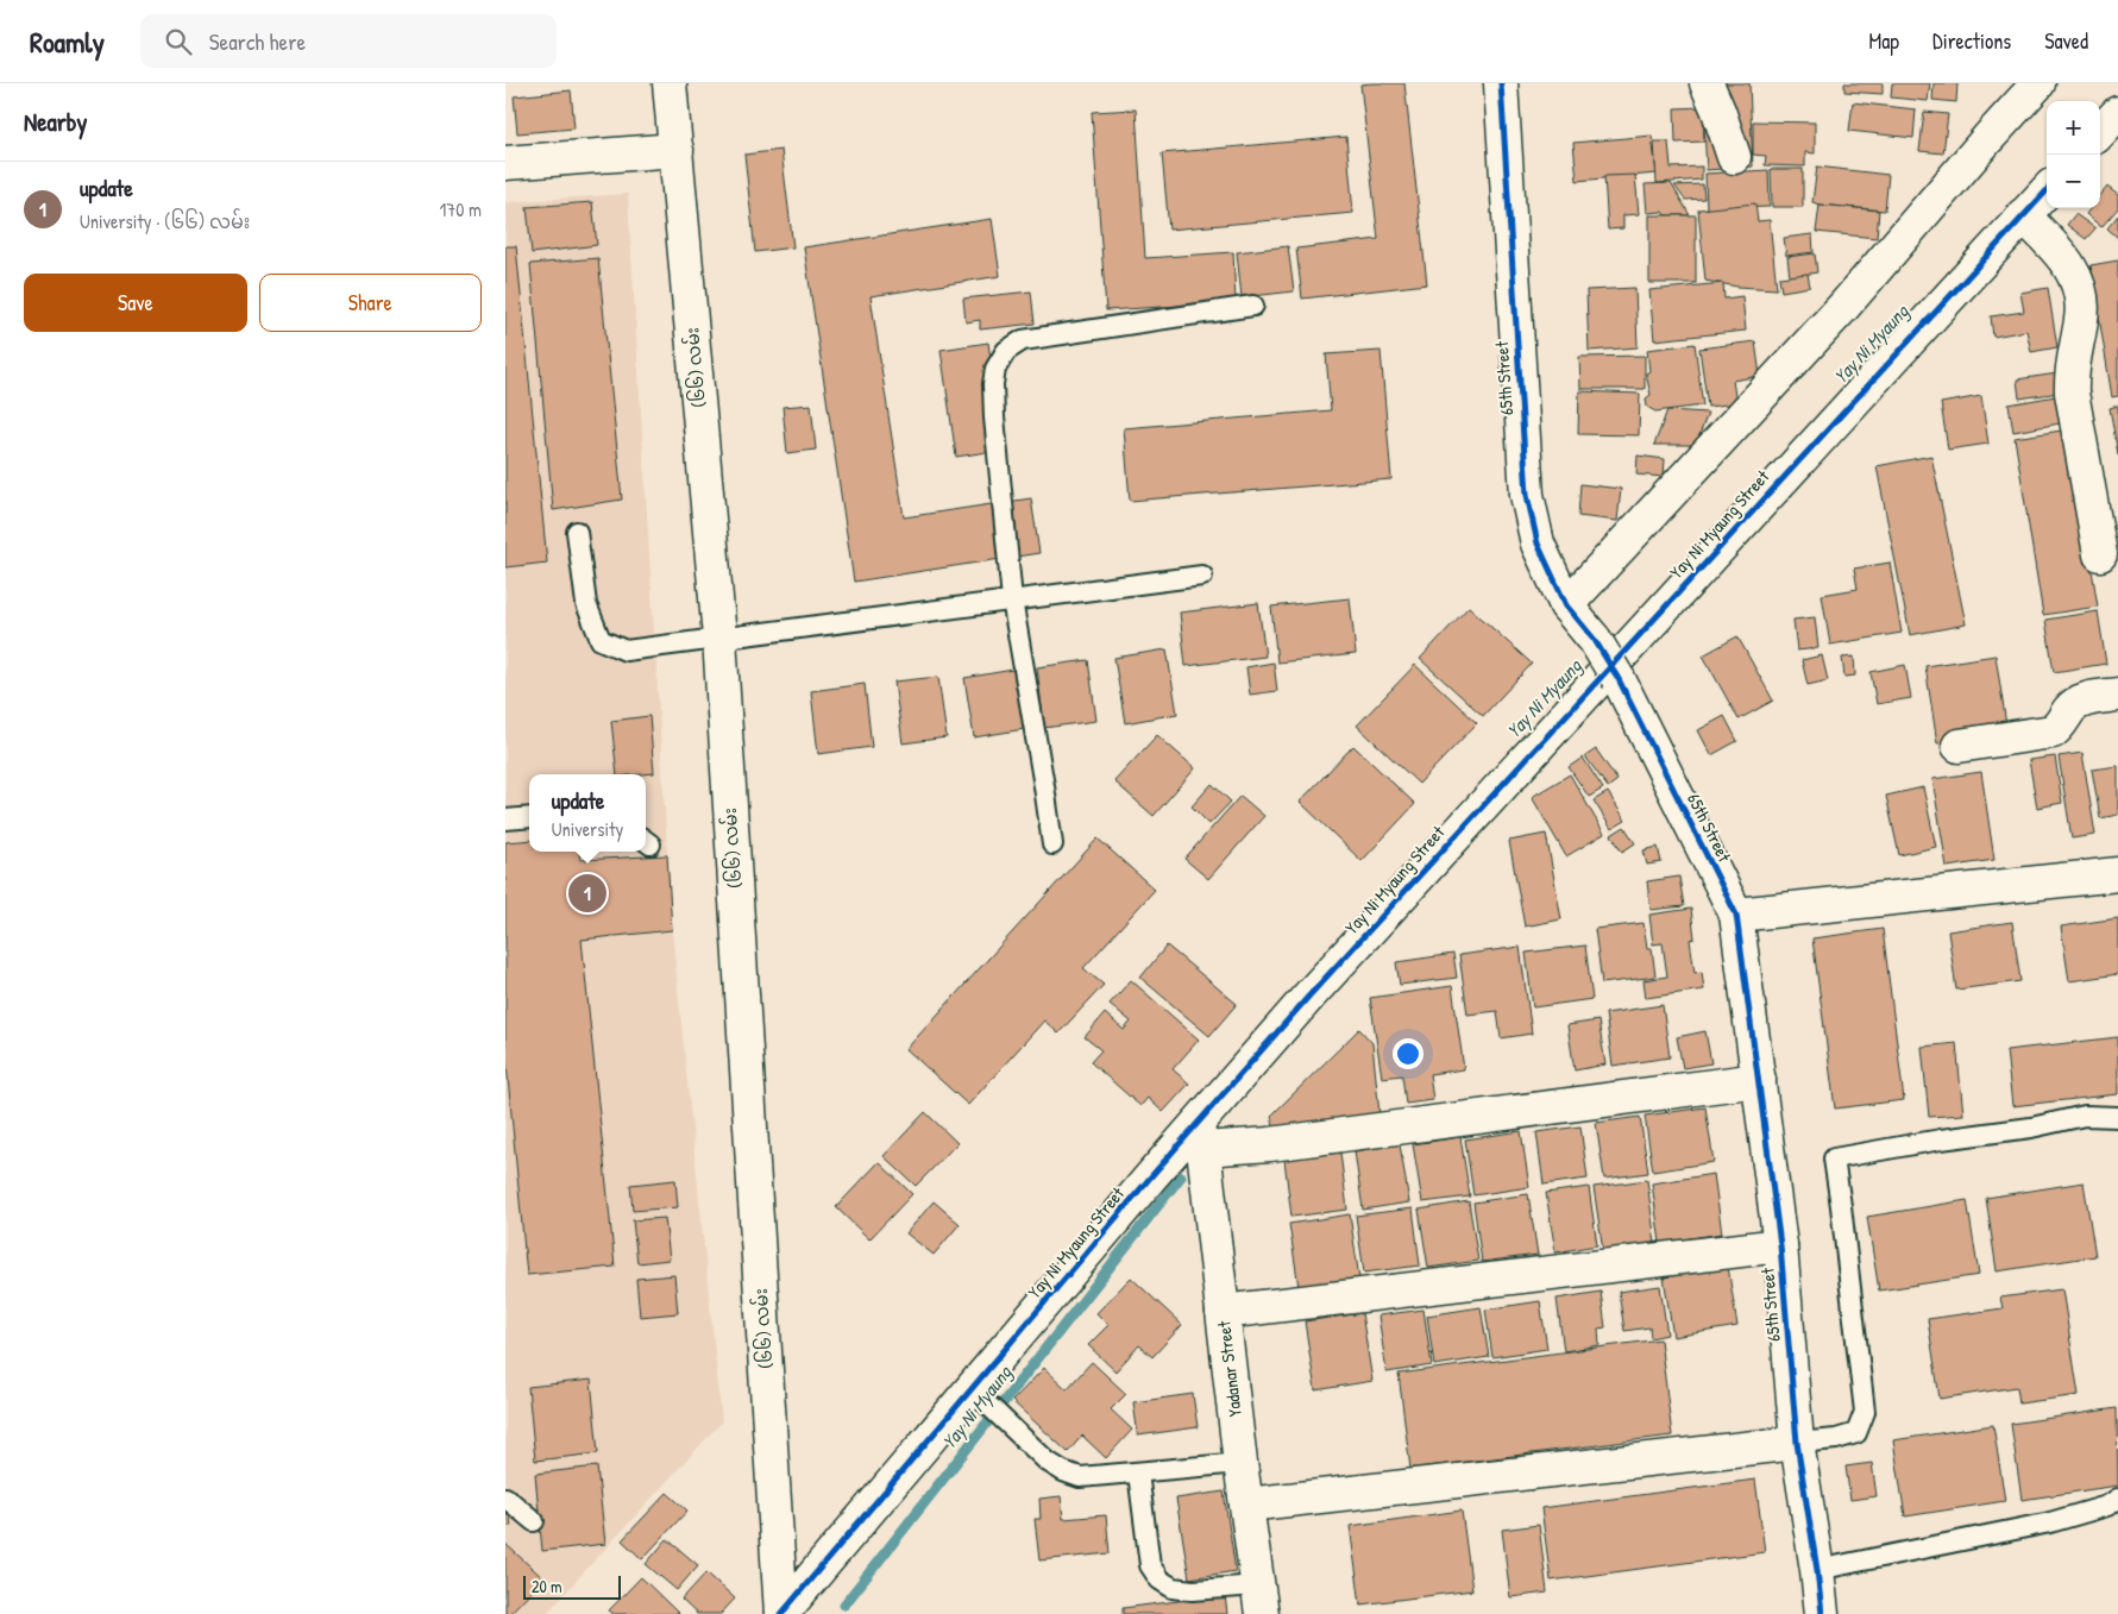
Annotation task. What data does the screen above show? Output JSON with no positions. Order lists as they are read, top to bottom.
{
  "streets": {
    "street": [
      "(၆၆) လမ်း",
      "65th Street",
      "Yay Ni Myaung Street",
      "Yadanar Street"
    ]
  },
  "crossings": [
    ["(၆၆) လမ်း", "Yay Ni Myaung Street"],
    ["Yay Ni Myaung Street", "Yadanar Street"]
  ],
  "water": ["Yay Ni Myaung"],
  "scale_bar": "20 m",
  "page": {
    "header": "Roamly",
    "search": "Search here",
    "nav": ["Map", "Directions", "Saved"],
    "heading": "Nearby",
    "map_buttons": ["+", "−"],
    "list": [
      {
        "mark": "1",
        "name": "update",
        "note": "University · (၆၆) လမ်း",
        "value": "170 m"
      }
    ],
    "buttons": ["Save", "Share"],
    "popup": ["update", "University"],
    "pins": "1",
    "scale": "20 m"
  }
}
